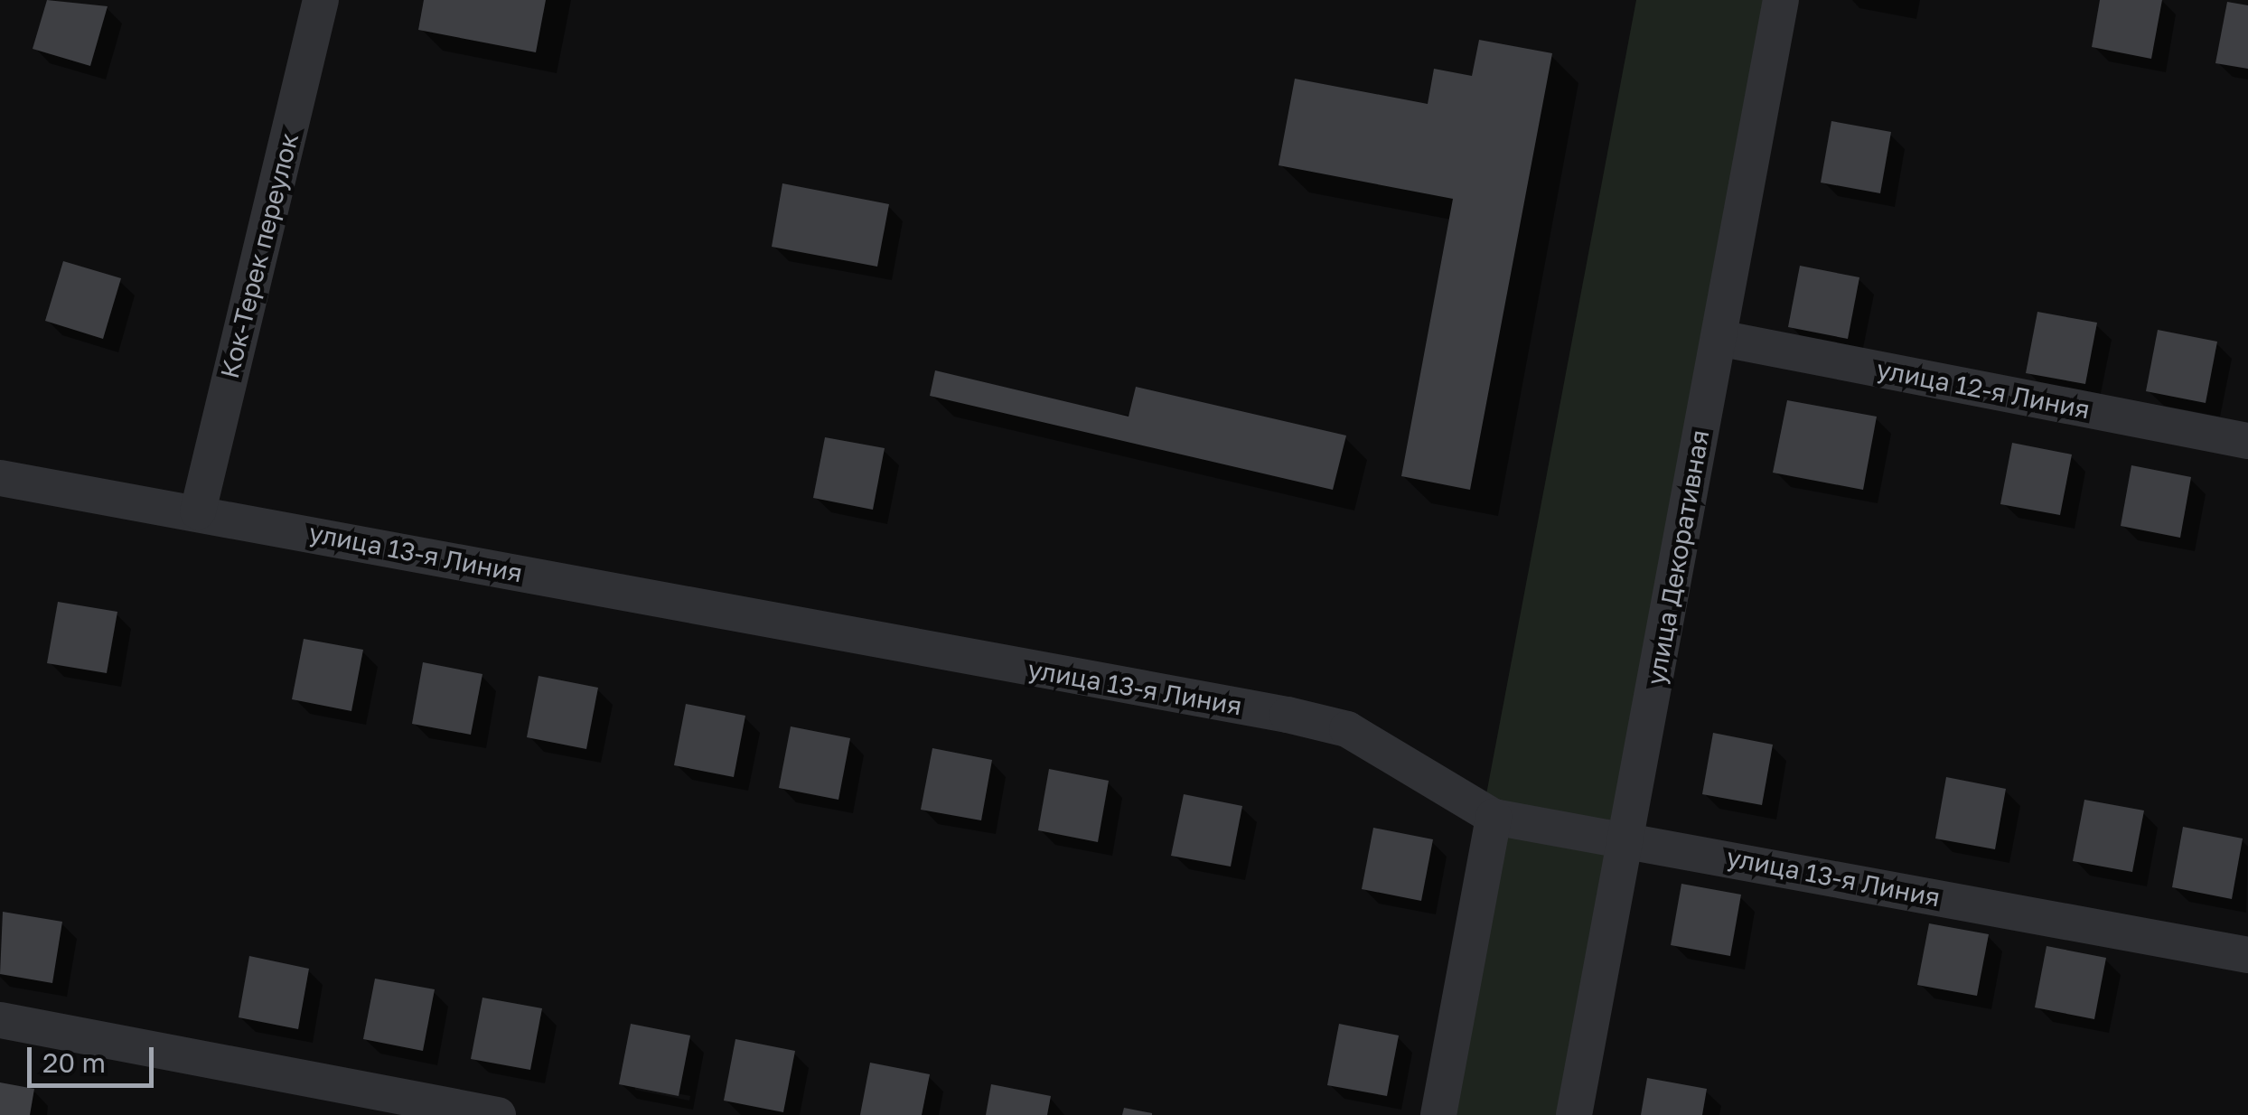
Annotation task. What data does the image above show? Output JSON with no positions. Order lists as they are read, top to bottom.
{
  "streets": {
    "street": [
      "Кок-Терек переулок",
      "улица 12-я Линия",
      "улица 13-я Линия",
      "улица Декоративная"
    ]
  },
  "crossings": [
    ["Кок-Терек переулок", "улица 13-я Линия"],
    ["улица 12-я Линия", "улица Декоративная"],
    ["улица 13-я Линия", "улица Декоративная"]
  ],
  "scale_bar": "20 m"
}
